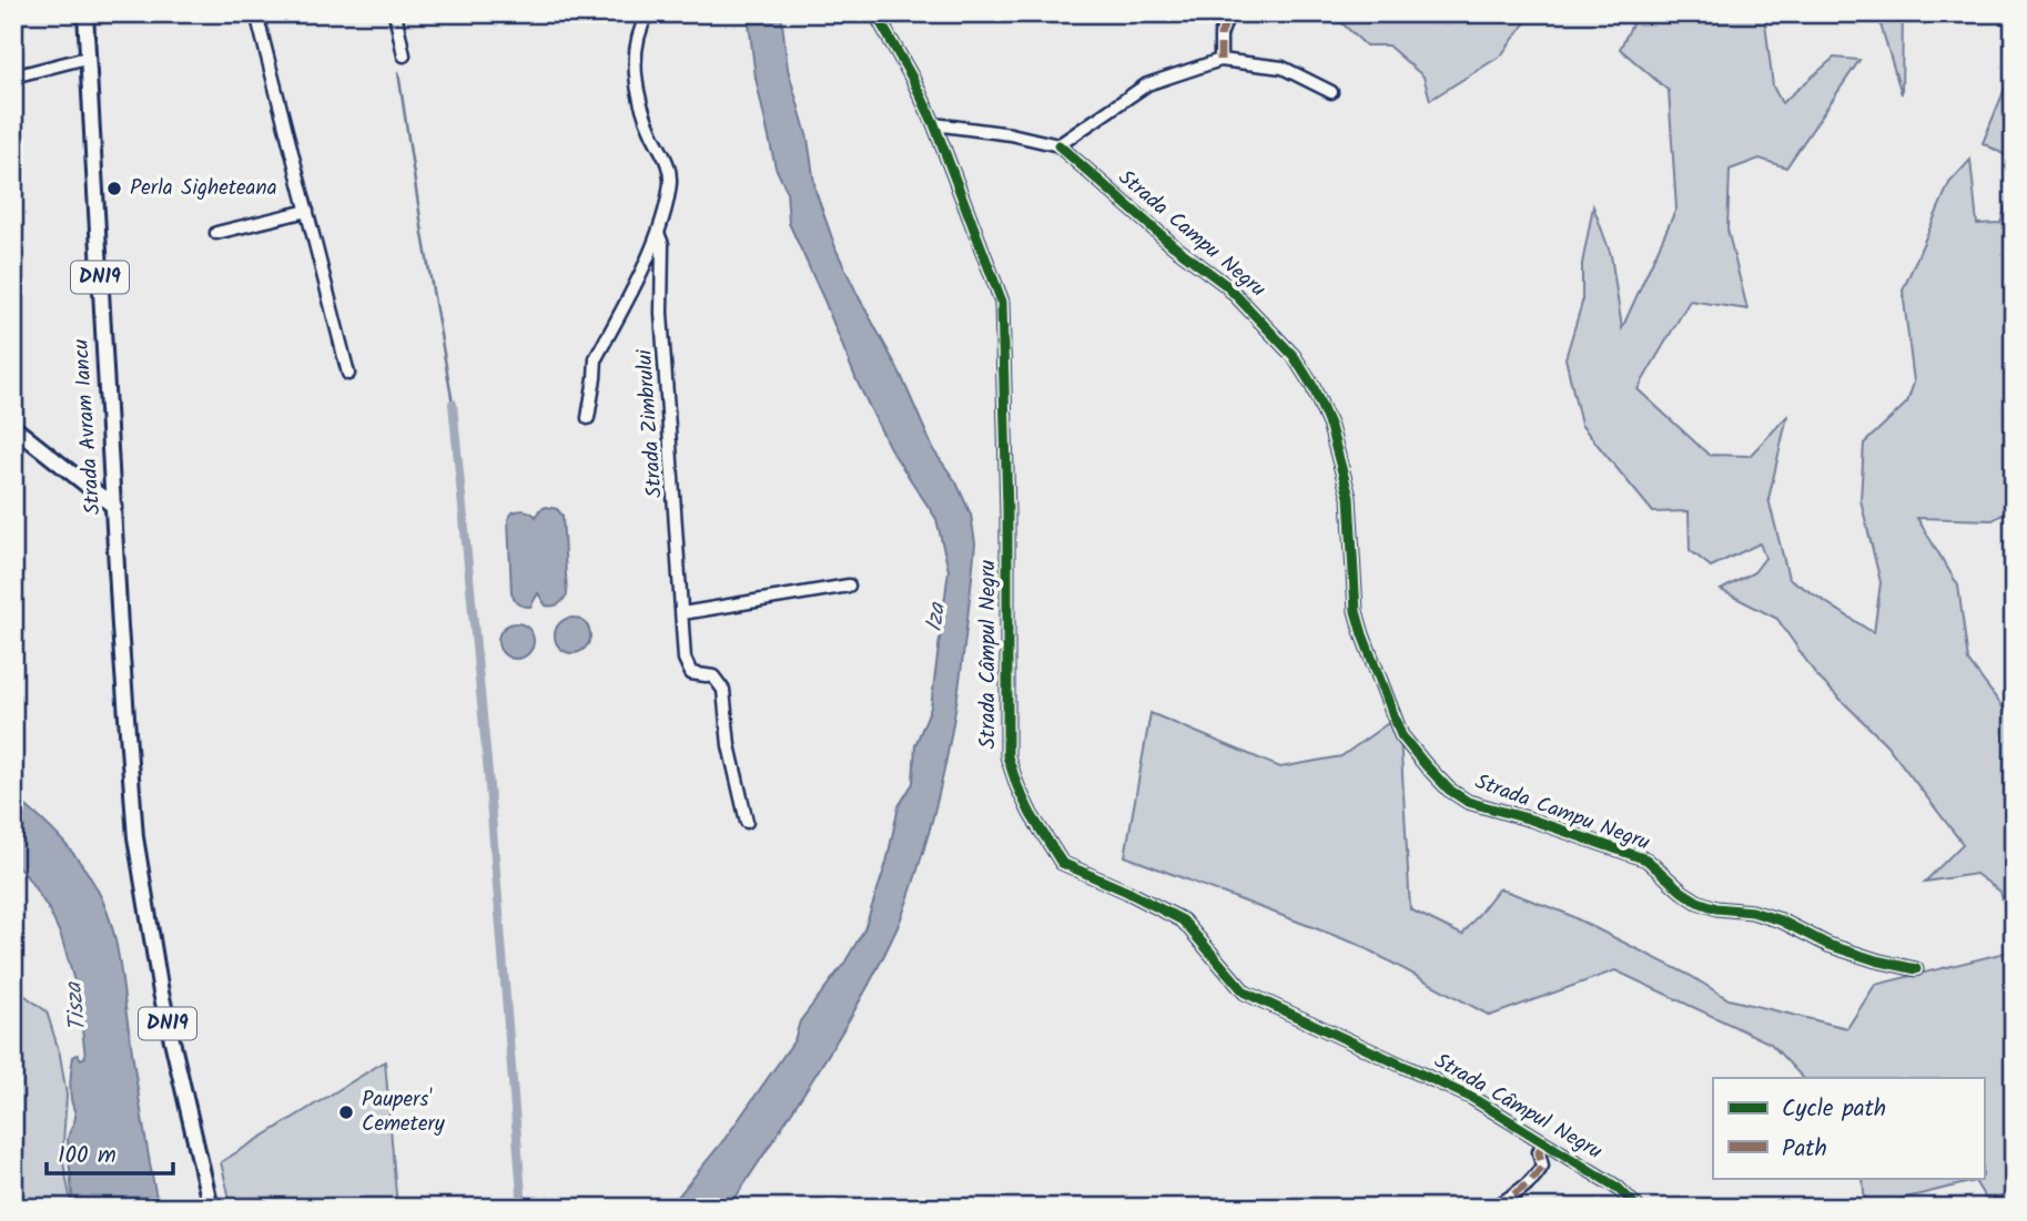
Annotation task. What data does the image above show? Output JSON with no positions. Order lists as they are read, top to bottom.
{
  "streets": {
    "main road": ["DN19", "Strada Avram Iancu"],
    "street": ["Strada Campu Negru", "Strada Zimbrului", "Strada Câmpul Negru"]
  },
  "crossings": [
    ["Strada Campu Negru", "Strada Câmpul Negru"]
  ],
  "water": ["Iza", "Tisza"],
  "places": ["Perla Sigheteana", "Paupers' Cemetery"],
  "legend": ["Cycle path", "Path"],
  "scale_bar": "100 m"
}
